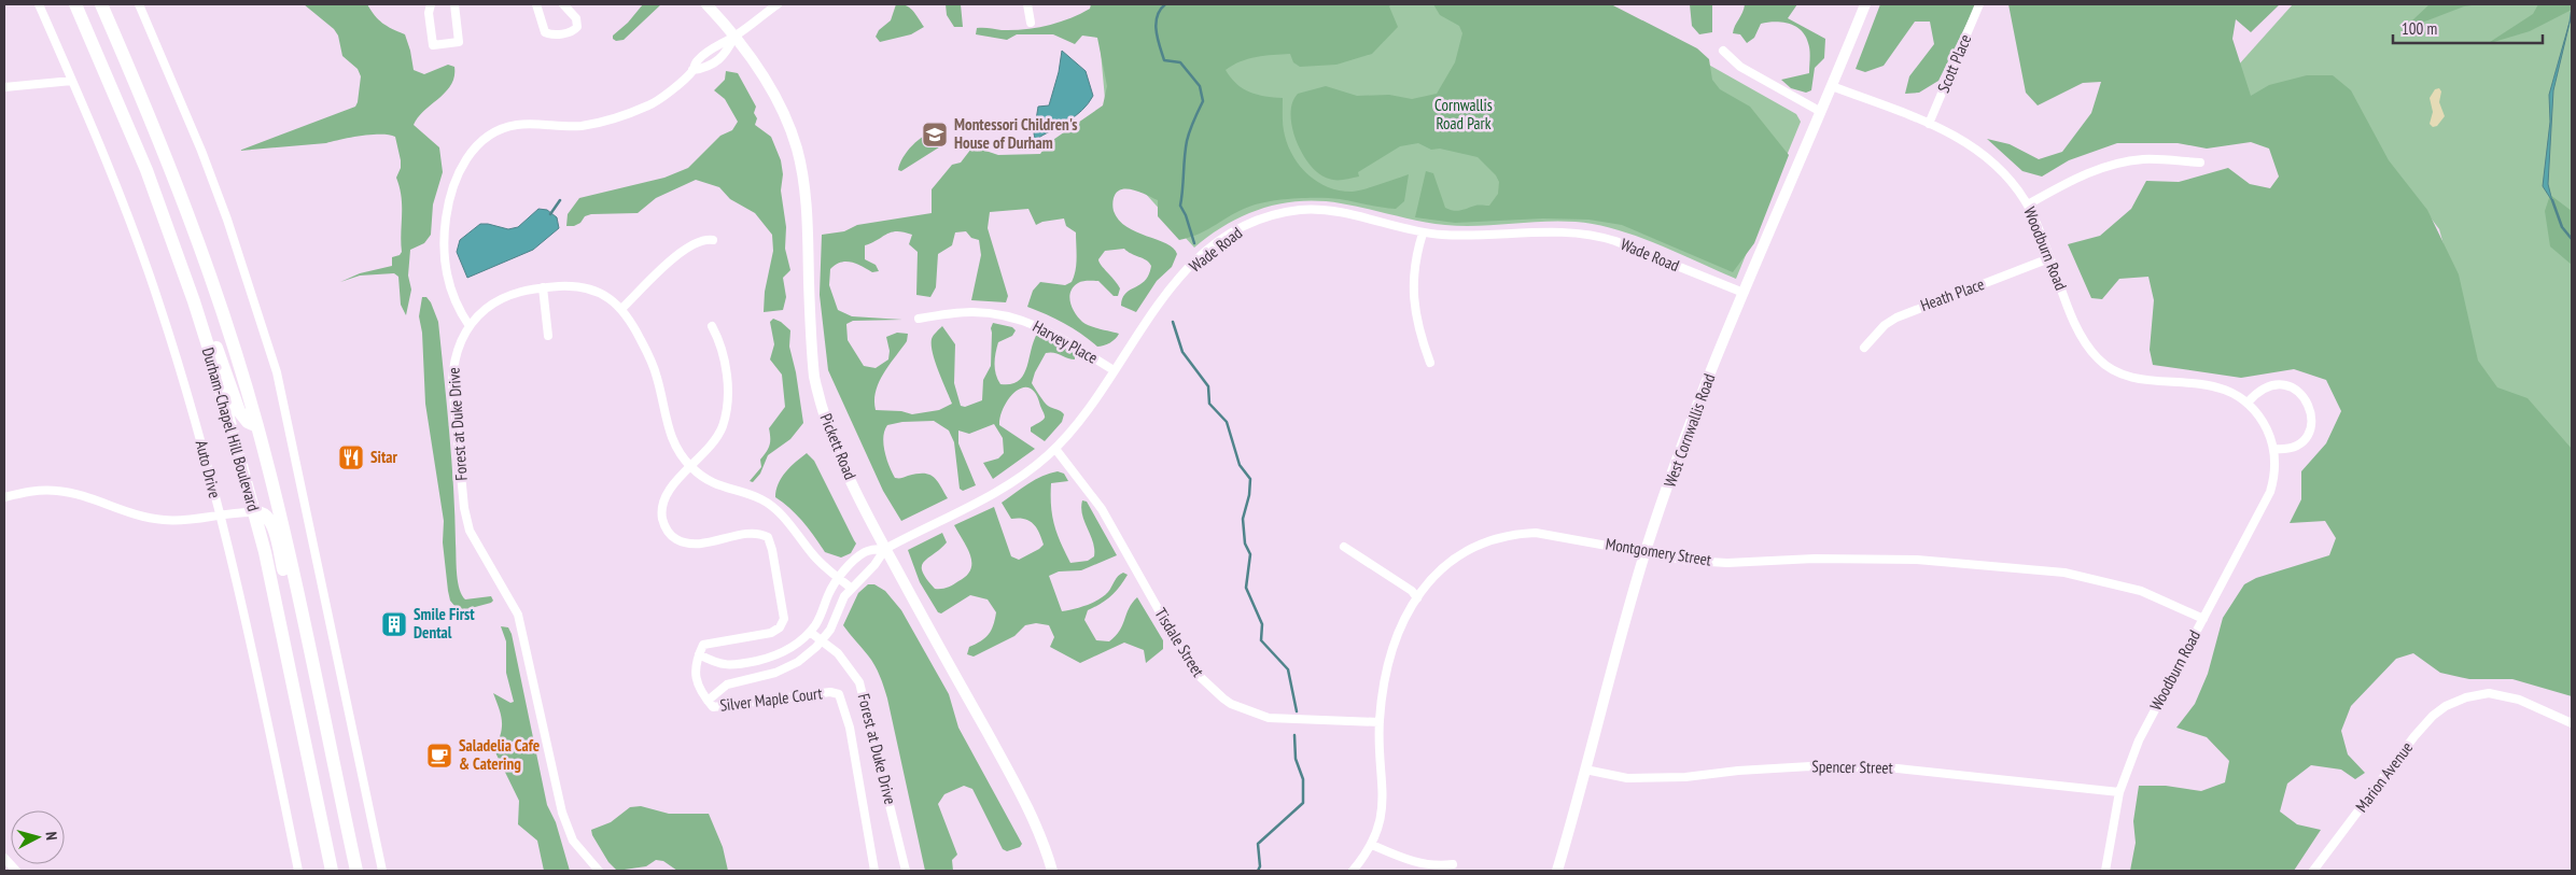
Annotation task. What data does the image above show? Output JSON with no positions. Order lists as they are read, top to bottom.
{
  "streets": {
    "main road": ["Durham-Chapel Hill Boulevard"],
    "street": [
      "Scott Place",
      "Woodburn Road",
      "Wade Road",
      "Heath Place",
      "Harvey Place",
      "Forest at Duke Drive",
      "West Cornwallis Road",
      "Pickett Road",
      "Auto Drive",
      "Montgomery Street",
      "Tisdale Street",
      "Silver Maple Court",
      "Spencer Street",
      "Marion Avenue"
    ]
  },
  "crossings": [
    ["Scott Place", "Woodburn Road"],
    ["Woodburn Road", "Heath Place"],
    ["Woodburn Road", "West Cornwallis Road"],
    ["Woodburn Road", "Montgomery Street"],
    ["Woodburn Road", "Spencer Street"],
    ["Wade Road", "Harvey Place"],
    ["Wade Road", "West Cornwallis Road"],
    ["Wade Road", "Pickett Road"],
    ["Wade Road", "Tisdale Street"],
    ["West Cornwallis Road", "Montgomery Street"],
    ["West Cornwallis Road", "Spencer Street"],
    ["Montgomery Street", "Tisdale Street"]
  ],
  "parks": ["Cornwallis Road Park"],
  "places": {
    "school or university": ["Montessori Children's House of Durham"],
    "restaurant": ["Sitar"],
    "building": ["Smile First Dental"],
    "cafe": ["Saladelia Cafe & Catering"]
  },
  "scale_bar": "100 m",
  "north": "right"
}
